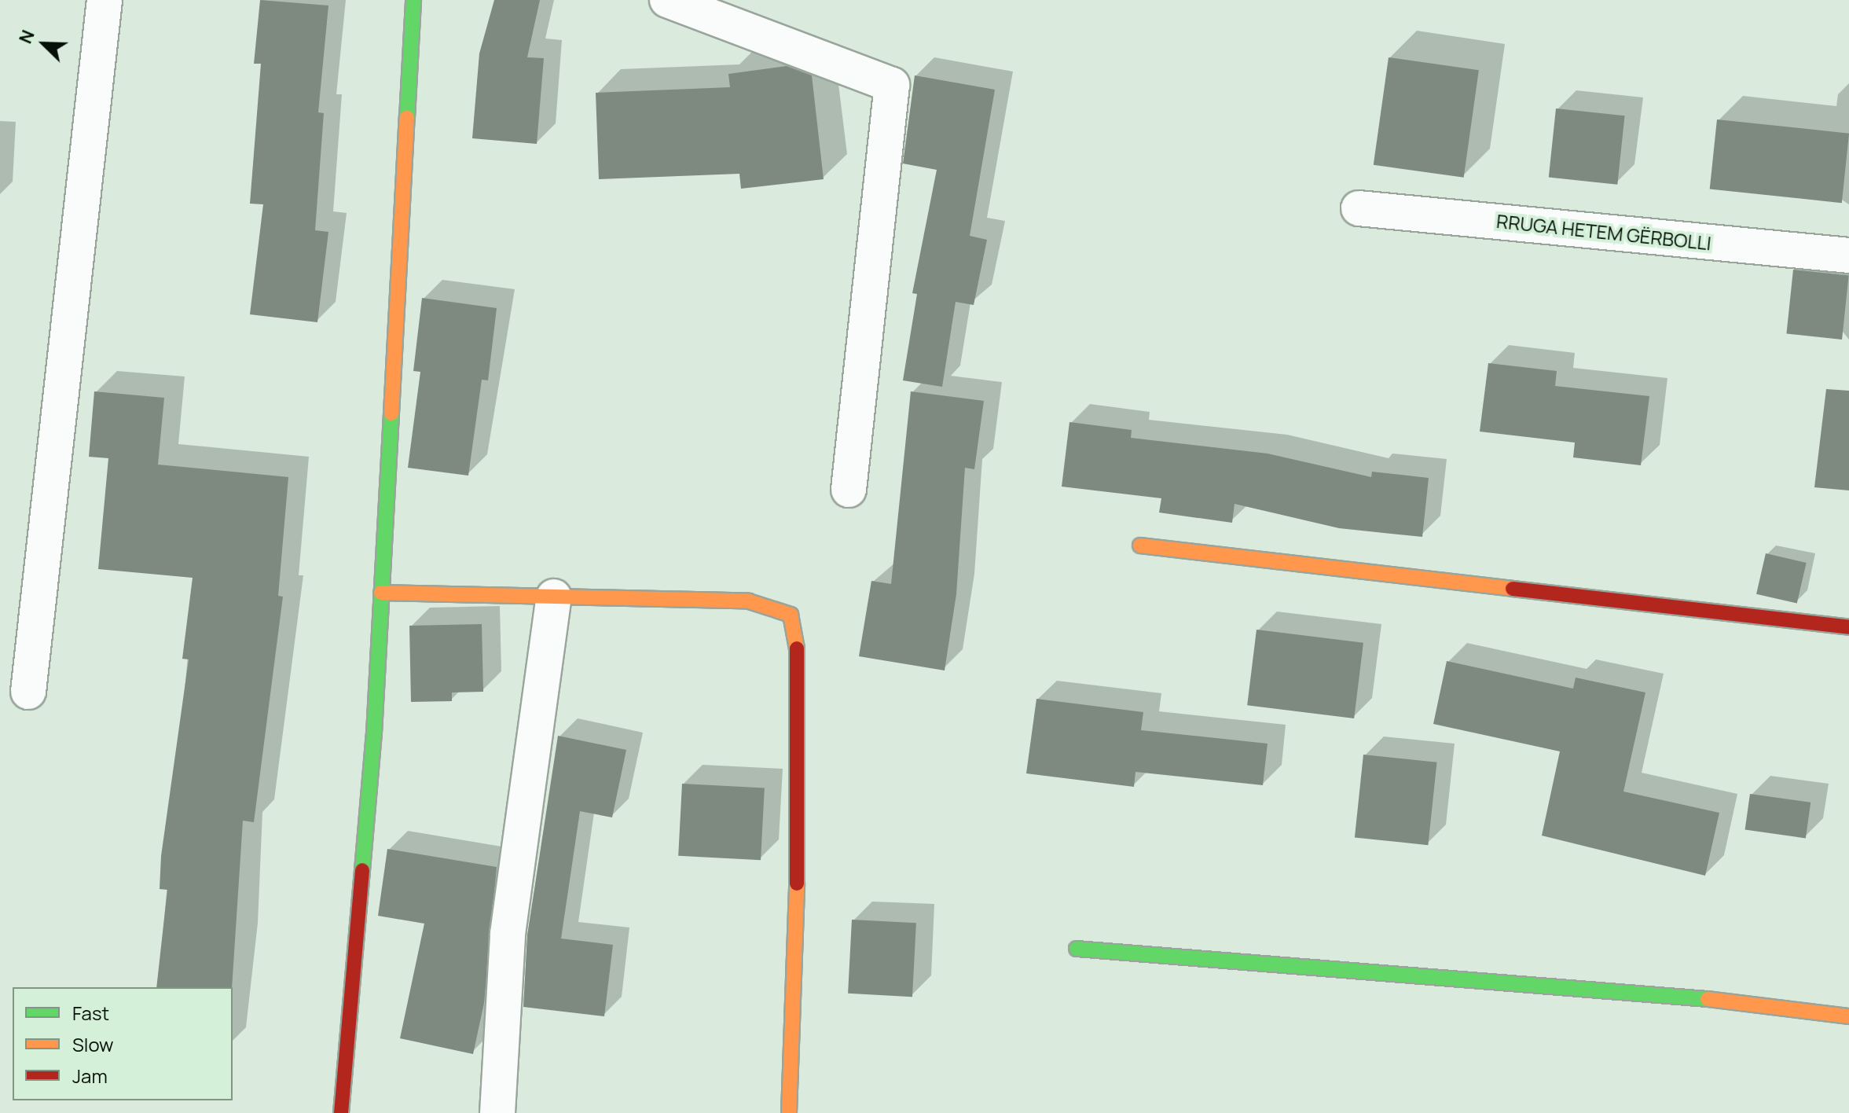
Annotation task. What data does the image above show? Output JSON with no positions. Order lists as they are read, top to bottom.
{
  "streets": {
    "street": ["RRUGA HETEM GËRBOLLI"]
  },
  "legend": ["Fast", "Slow", "Jam"],
  "north": "top left"
}
